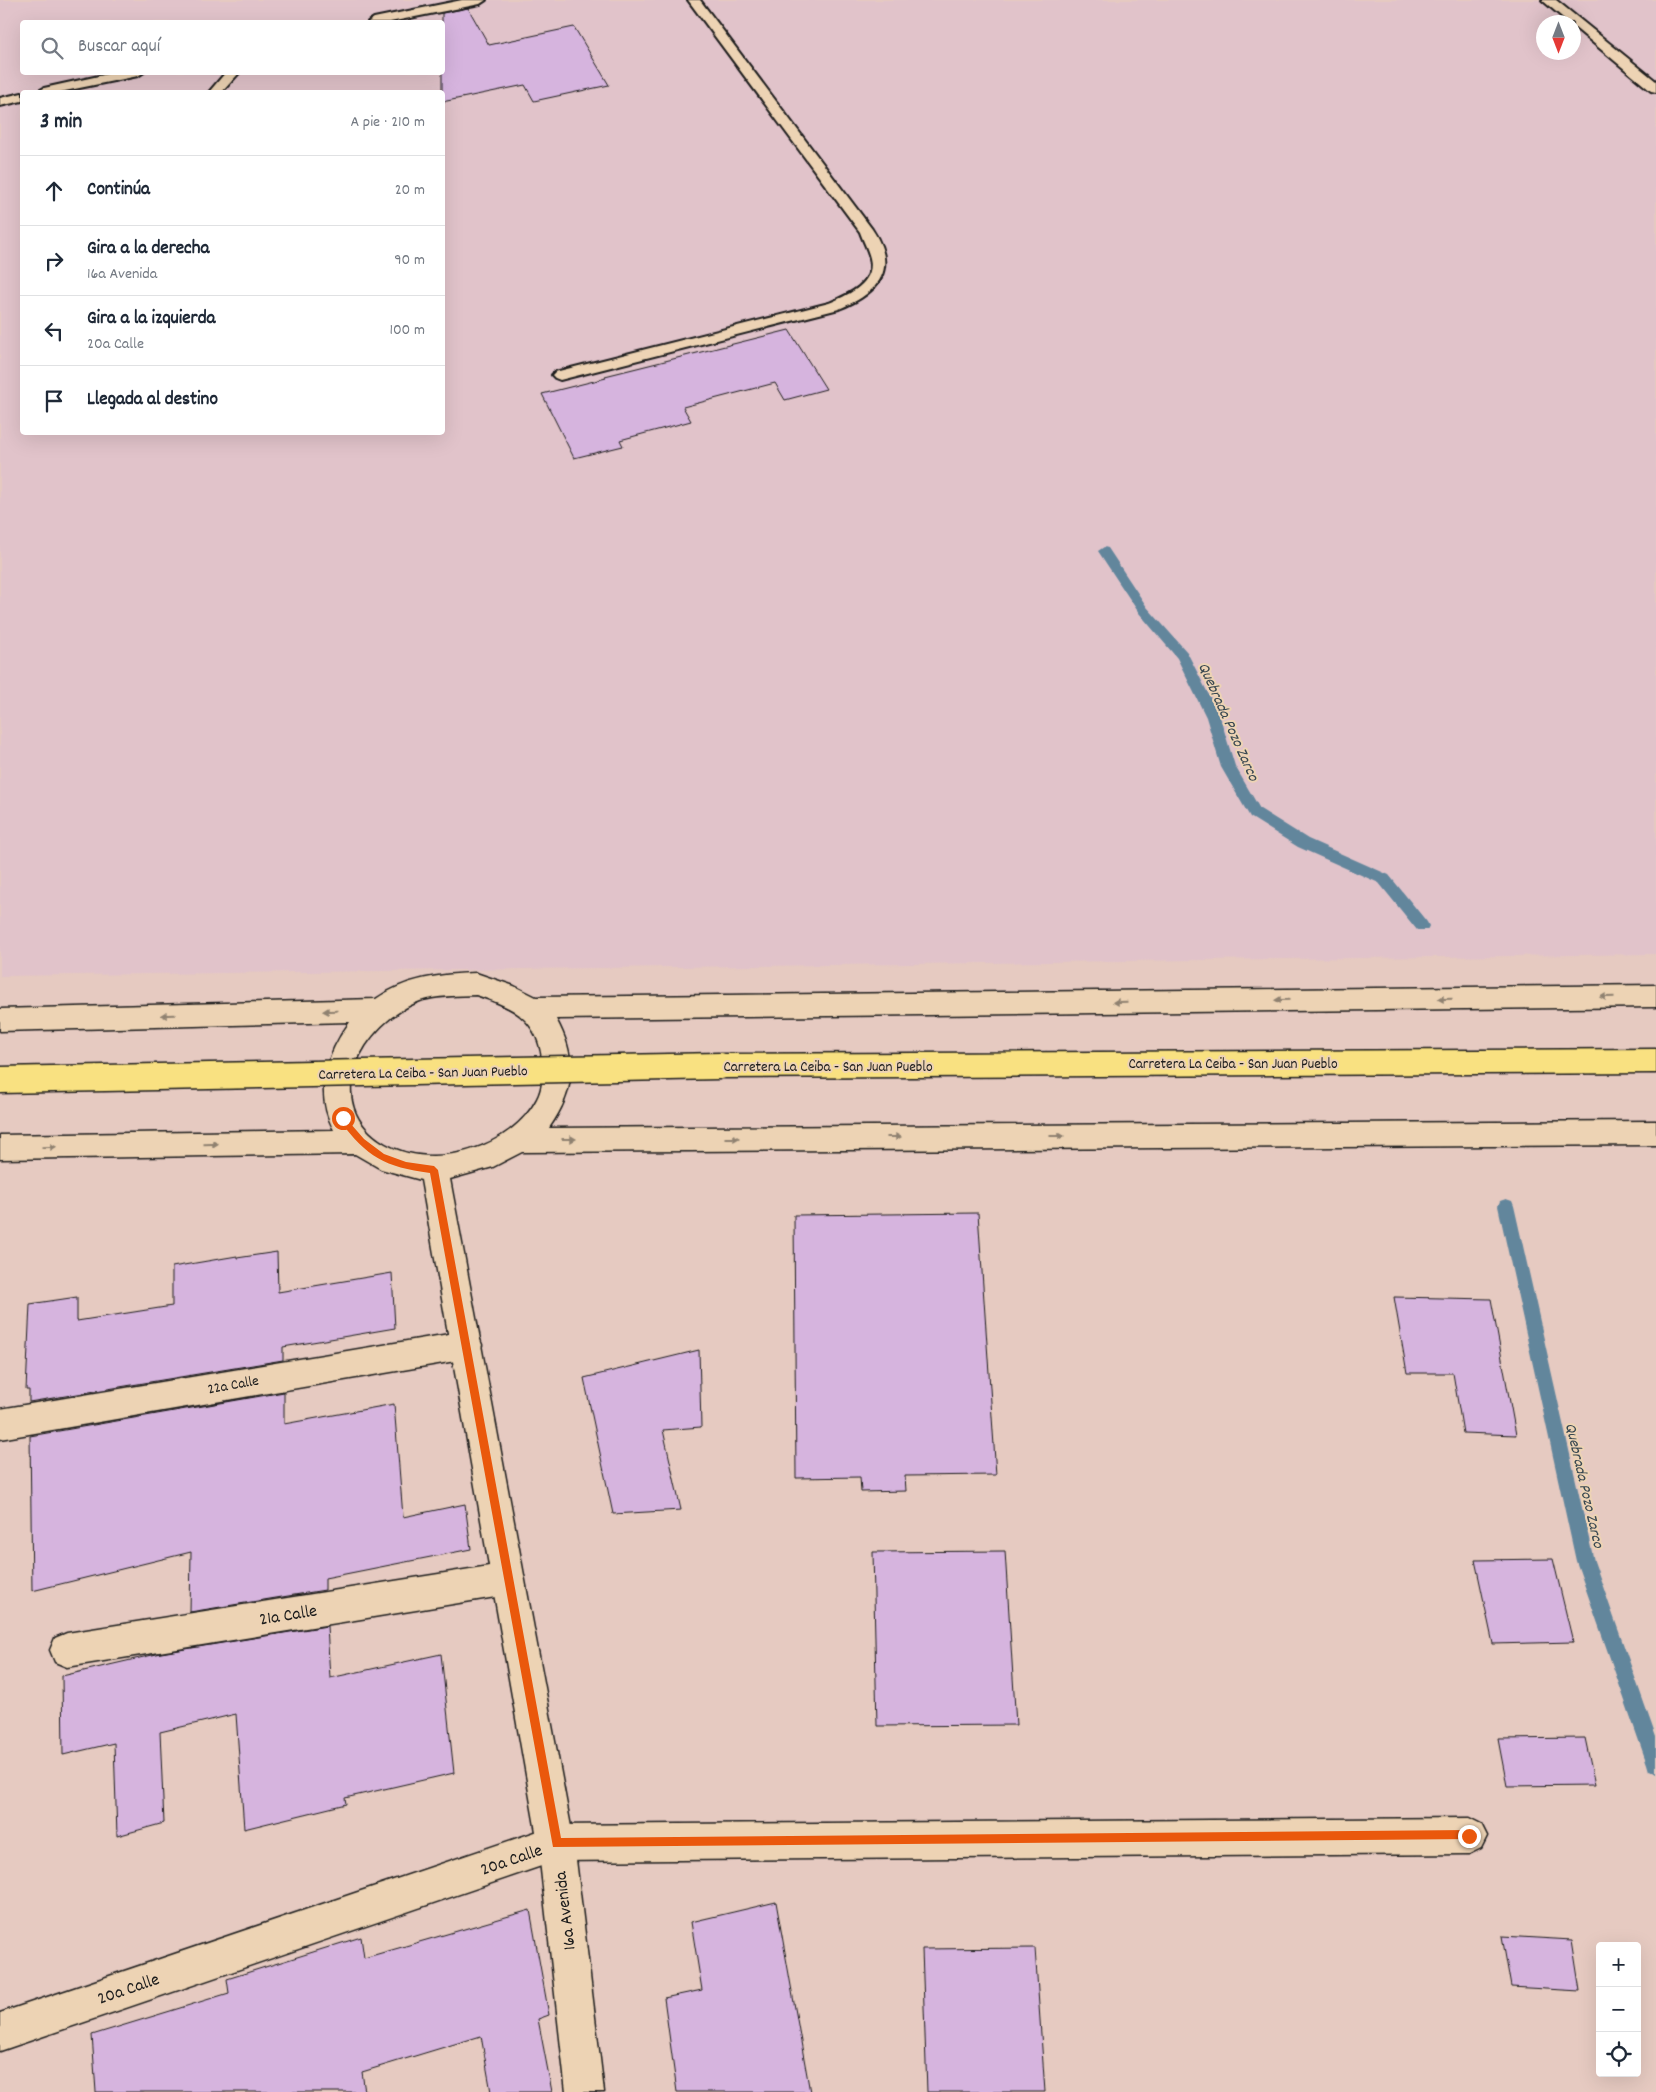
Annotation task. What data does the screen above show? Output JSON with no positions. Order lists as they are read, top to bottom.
{
  "streets": {
    "main road": ["Carretera La Ceiba - San Juan Pueblo"],
    "street": [
      "22a Calle",
      "21a Calle",
      "20a Calle",
      "16a Avenida"
    ]
  },
  "crossings": [
    ["22a Calle", "16a Avenida"],
    ["21a Calle", "16a Avenida"],
    ["20a Calle", "16a Avenida"]
  ],
  "water": ["Quebrada Pozo Zarco"],
  "north": "bottom",
  "page": {
    "search": "Buscar aquí",
    "heading": ["3 min", "A pie · 210 m"],
    "list": [
      ["Continúa", "20 m"],
      ["Gira a la derecha", "16a Avenida", "90 m"],
      ["Gira a la izquierda", "20a Calle", "100 m"],
      "Llegada al destino"
    ],
    "map_buttons": ["+", "−"]
  }
}
